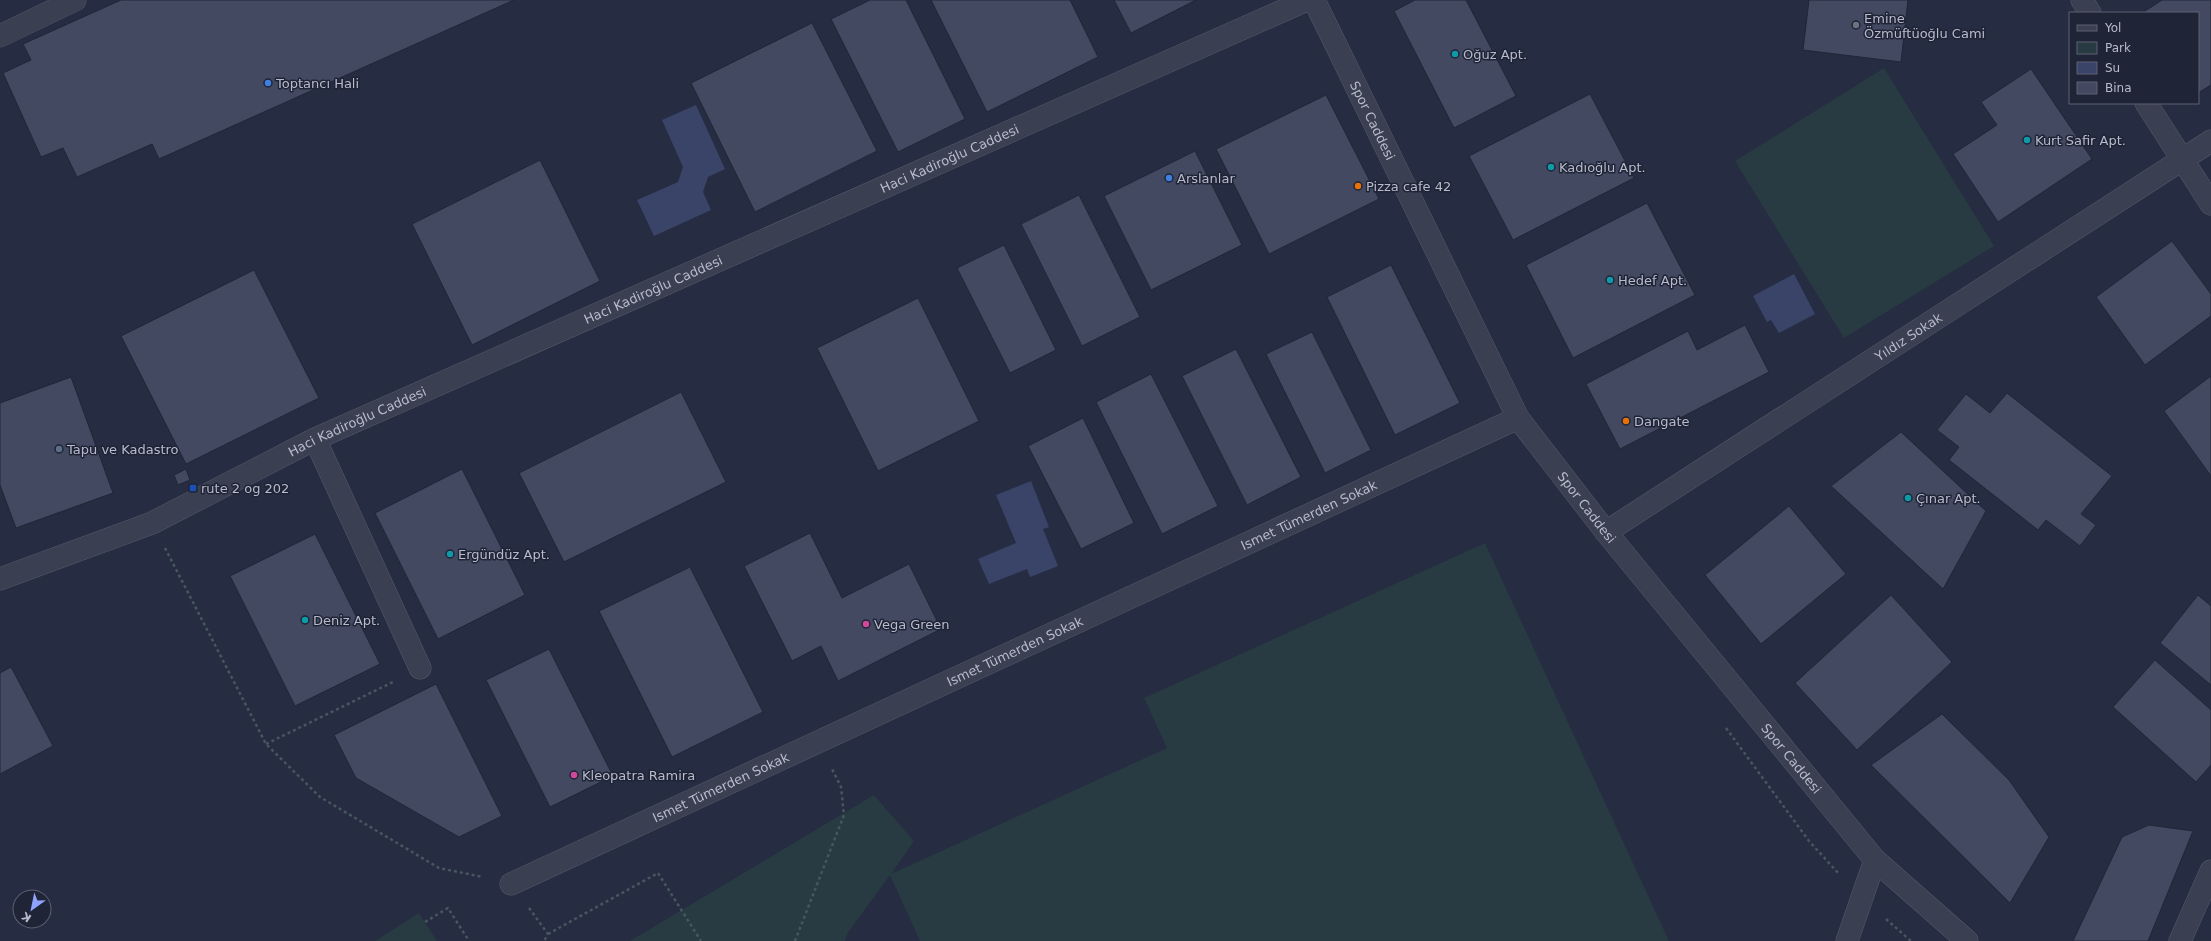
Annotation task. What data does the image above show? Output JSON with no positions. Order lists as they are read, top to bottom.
{
  "streets": {
    "street": [
      "Spor Caddesi",
      "Haci Kadiroğlu Caddesi",
      "Yıldız Sokak",
      "Ismet Tümerden Sokak"
    ]
  },
  "crossings": [
    ["Spor Caddesi", "Yıldız Sokak"],
    ["Spor Caddesi", "Ismet Tümerden Sokak"]
  ],
  "places": {
    "other": [
      "Emine Özmüftüoğlu Cami",
      "Oğuz Apt.",
      "Toptancı Hali",
      "Kurt Safir Apt.",
      "Kadıoğlu Apt.",
      "Arslanlar",
      "Pizza cafe 42",
      "Hedef Apt.",
      "Dangate",
      "Tapu ve Kadastro",
      "Çınar Apt.",
      "Ergündüz Apt.",
      "Deniz Apt.",
      "Vega Green",
      "Kleopatra Ramira"
    ],
    "transit": ["rute 2 og 202"]
  },
  "legend": [
    "Yol",
    "Park",
    "Su",
    "Bina"
  ],
  "north": "bottom left"
}
